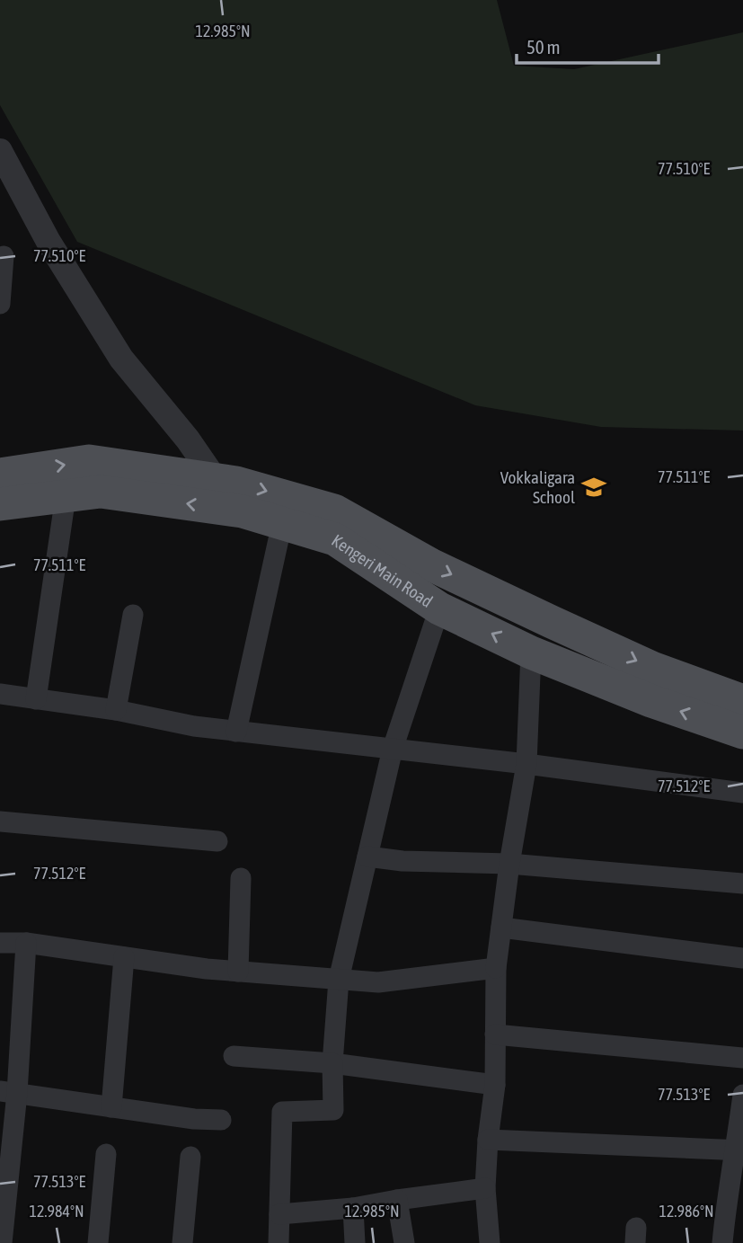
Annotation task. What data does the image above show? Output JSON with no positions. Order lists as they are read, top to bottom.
{
  "streets": {
    "main road": ["Kengeri Main Road"]
  },
  "places": {
    "school or university": ["Vokkaligara School"]
  },
  "scale_bar": "50 m",
  "coordinates": [
    "12.985°N",
    "77.510°E",
    "77.511°E",
    "77.512°E",
    "77.513°E",
    "12.984°N",
    "12.986°N"
  ]
}
